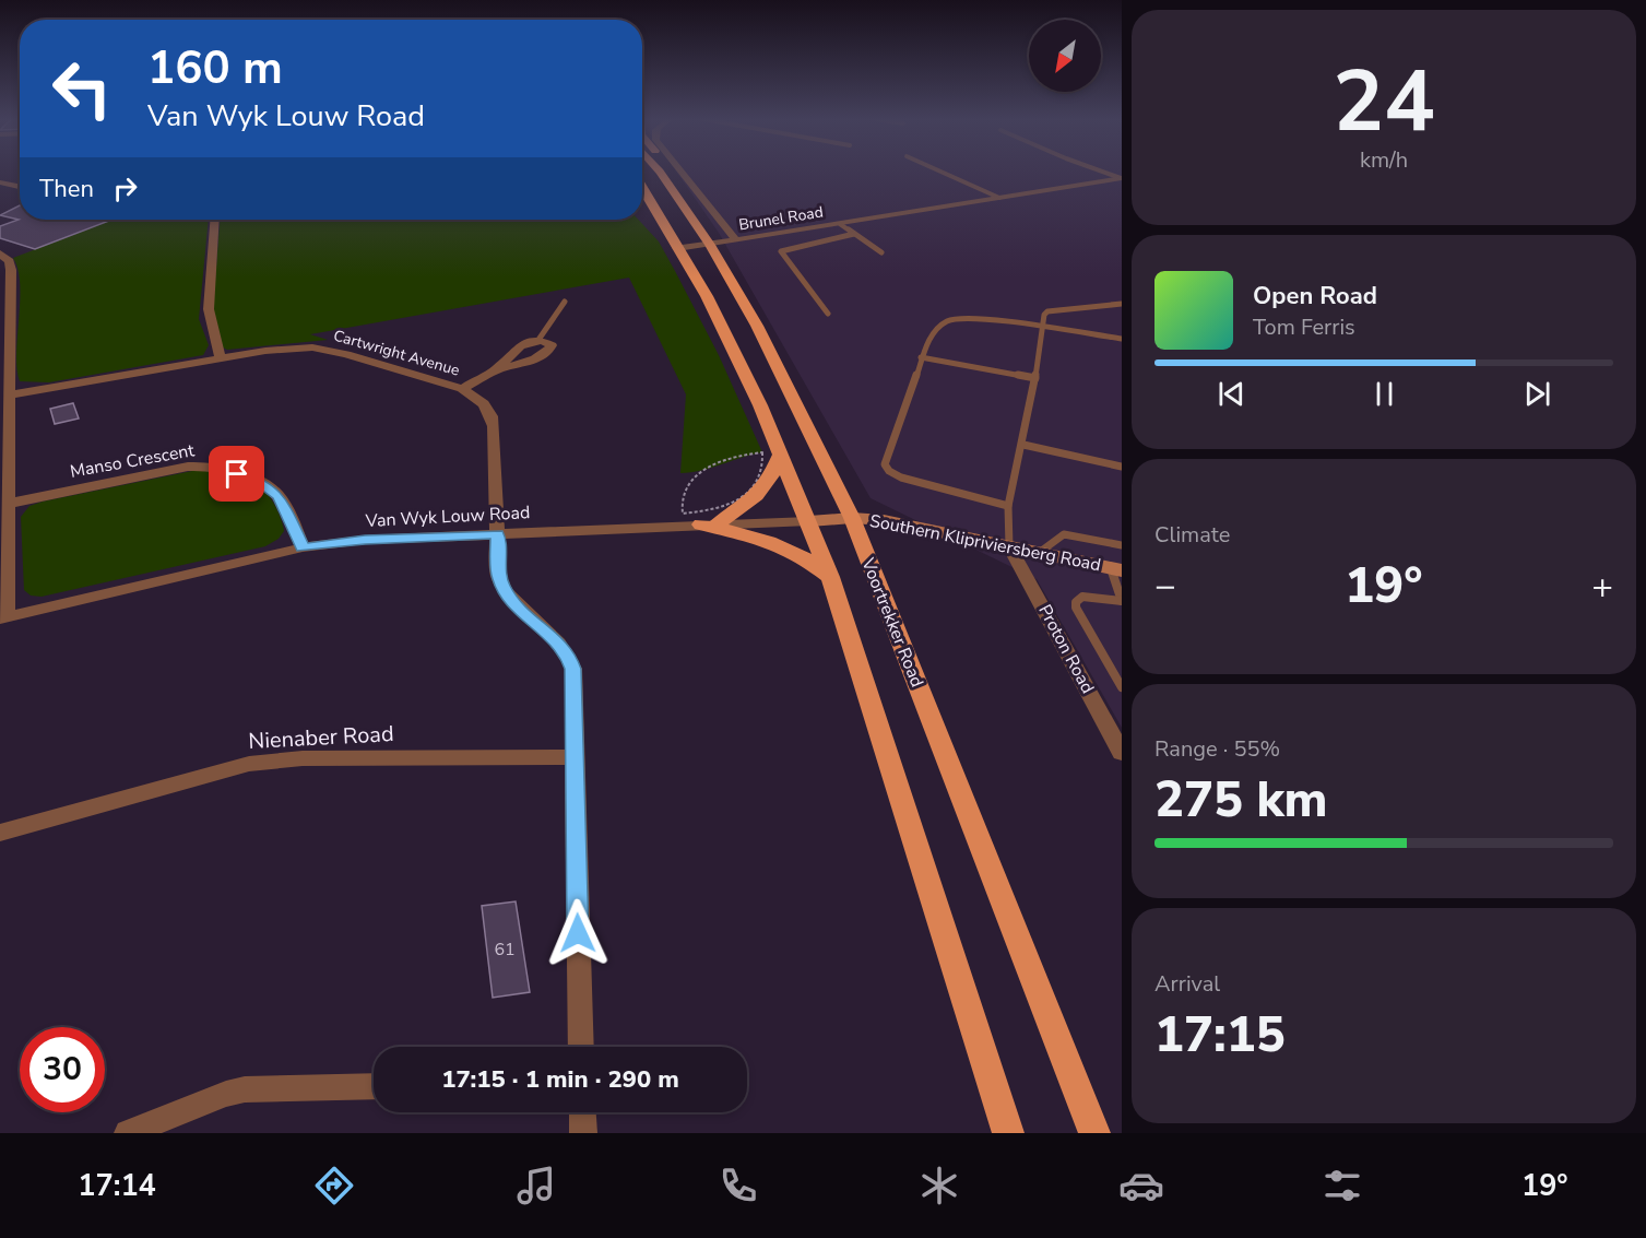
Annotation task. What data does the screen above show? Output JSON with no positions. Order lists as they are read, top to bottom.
{
  "streets": {
    "main road": ["Southern Klipriviersberg Road", "Voortrekker Road"],
    "street": [
      "Brunel Road",
      "Cartwright Avenue",
      "Manso Crescent",
      "Van Wyk Louw Road",
      "Proton Road",
      "Nienaber Road"
    ]
  },
  "crossings": [
    ["Brunel Road", "Voortrekker Road"],
    ["Cartwright Avenue", "Van Wyk Louw Road"],
    ["Cartwright Avenue", "Nienaber Road"],
    ["Manso Crescent", "Van Wyk Louw Road"],
    ["Van Wyk Louw Road", "Southern Klipriviersberg Road"],
    ["Southern Klipriviersberg Road", "Voortrekker Road"],
    ["Southern Klipriviersberg Road", "Proton Road"]
  ],
  "house_numbers": ["61"],
  "north": "bottom left",
  "page": {
    "tile": [
      ["24", "km/h"],
      "Climate",
      ["Range · 55%", "275 km"],
      ["Arrival", "17:15"]
    ],
    "turn": ["160 m", "Van Wyk Louw Road"],
    "then": "Then",
    "song": ["Open Road", "Tom Ferris"],
    "heat": ["−", "19°", "+"],
    "limit": "30",
    "trip": "17:15 · 1 min · 290 m",
    "tabs": ["17:14", "19°"]
  }
}
